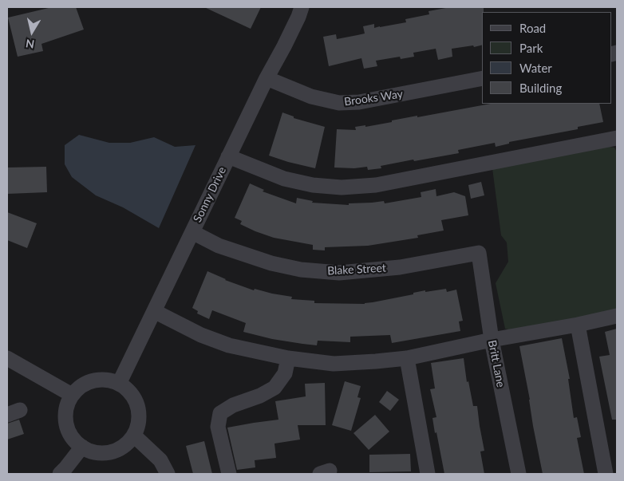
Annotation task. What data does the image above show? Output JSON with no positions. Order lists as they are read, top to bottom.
{
  "streets": {
    "street": [
      "Brooks Way",
      "Sonny Drive",
      "Blake Street",
      "Britt Lane"
    ]
  },
  "crossings": [
    ["Brooks Way", "Sonny Drive"],
    ["Sonny Drive", "Blake Street"],
    ["Blake Street", "Britt Lane"]
  ],
  "legend": [
    "Road",
    "Park",
    "Water",
    "Building"
  ],
  "north": "bottom"
}
